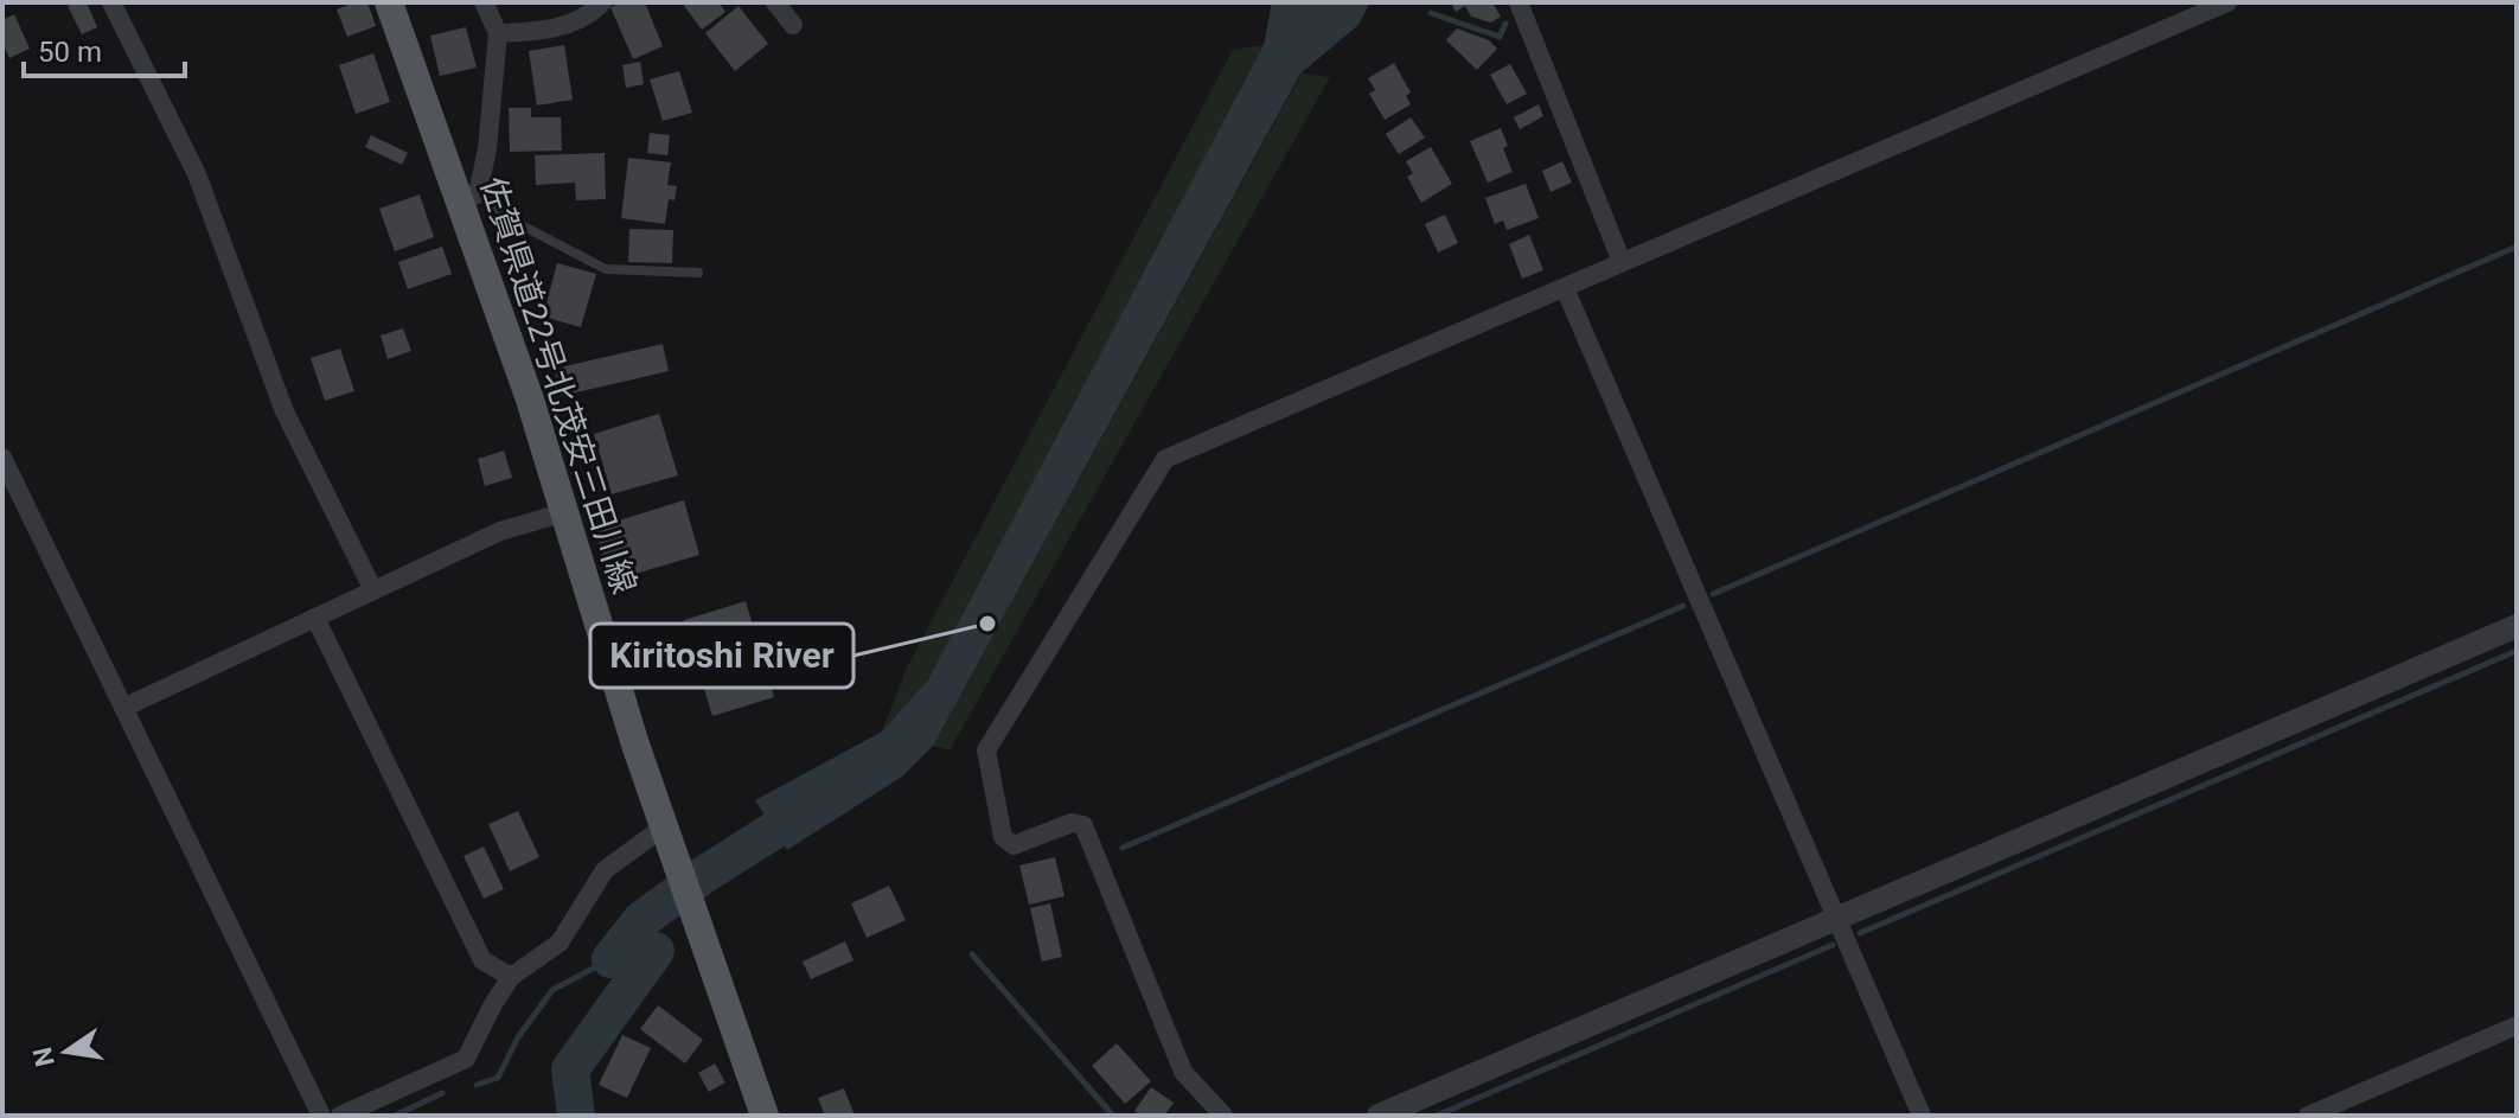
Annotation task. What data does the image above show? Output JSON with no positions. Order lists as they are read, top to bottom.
{
  "streets": {
    "main road": ["佐賀県道22号北茂安三田川線"]
  },
  "places": ["Kiritoshi River"],
  "scale_bar": "50 m",
  "north": "left"
}
